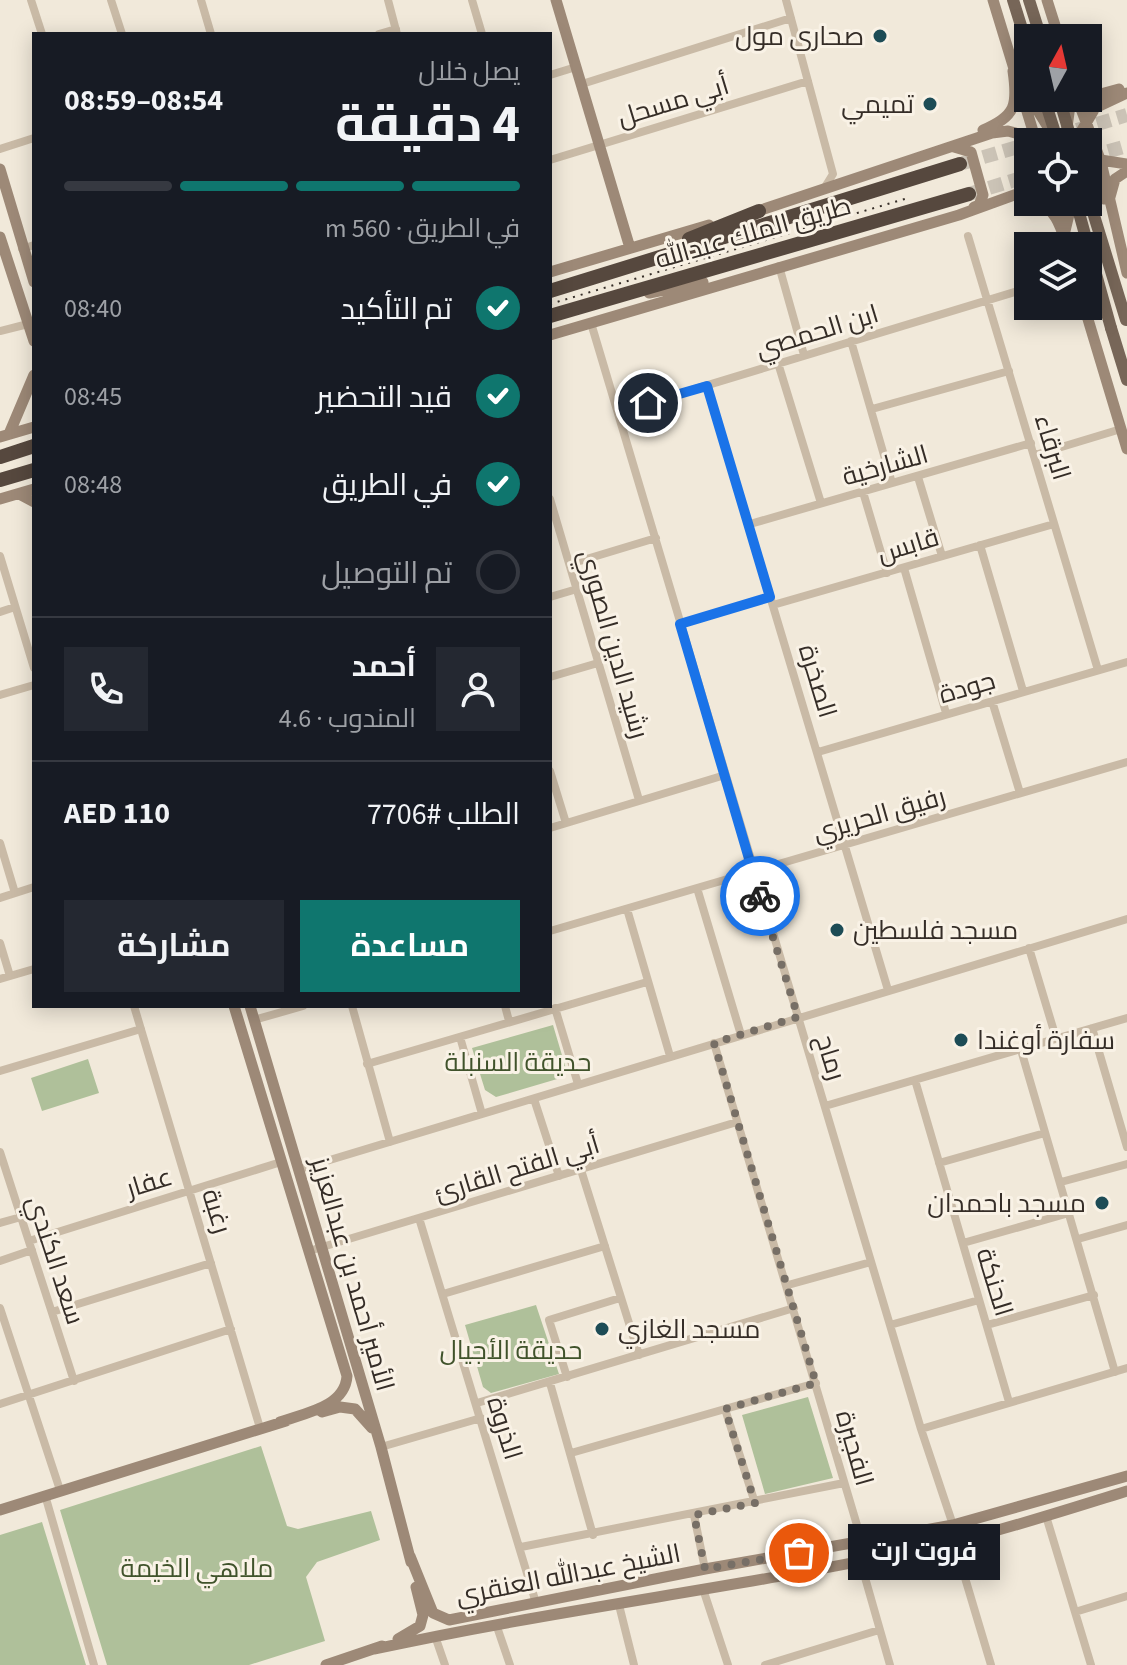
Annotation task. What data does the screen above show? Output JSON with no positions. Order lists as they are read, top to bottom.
{
  "streets": {
    "highway": ["طريق الملك عبدالله"],
    "street": [
      "أبي مسحل",
      "ابن الحمصي",
      "البرقاء",
      "الشارخية",
      "قابس",
      "رشيد الدين الصوري",
      "الصخرة",
      "جودة",
      "رفيق الحريري",
      "رماح",
      "أبي الفتح القارئ",
      "عفار",
      "رغبة",
      "سعد الكندي",
      "الأمير أحمد بن عبدالعزيز",
      "الحنكة",
      "الذروة",
      "الفجيرة",
      "الشيخ عبدالله العنقري"
    ]
  },
  "crossings": [
    ["طريق الملك عبدالله", "رماح"],
    ["ابن الحمصي", "البرقاء"],
    ["ابن الحمصي", "الصخرة"],
    ["ابن الحمصي", "رماح"],
    ["البرقاء", "الشارخية"],
    ["البرقاء", "قابس"],
    ["البرقاء", "جودة"],
    ["الشارخية", "الصخرة"],
    ["قابس", "الصخرة"],
    ["قابس", "رماح"],
    ["الصخرة", "جودة"],
    ["الصخرة", "رفيق الحريري"],
    ["رفيق الحريري", "رماح"],
    ["رماح", "الشيخ عبدالله العنقري"],
    ["أبي الفتح القارئ", "الأمير أحمد بن عبدالعزيز"],
    ["أبي الفتح القارئ", "الذروة"],
    ["أبي الفتح القارئ", "الفجيرة"],
    ["عفار", "رغبة"],
    ["عفار", "سعد الكندي"],
    ["عفار", "الأمير أحمد بن عبدالعزيز"],
    ["الأمير أحمد بن عبدالعزيز", "الشيخ عبدالله العنقري"],
    ["الذروة", "الشيخ عبدالله العنقري"],
    ["الفجيرة", "الشيخ عبدالله العنقري"]
  ],
  "parks": ["حديقة السنبلة", "حديقة الأجيال", "ملاهي الخيمة"],
  "places": [
    "صحارى مول",
    "تمیمي",
    "مسجد فلسطين",
    "سفارة أوغندا",
    "مسجد باحمدان",
    "مسجد الغازي",
    "فروت ارت"
  ],
  "north": "top",
  "page": {
    "heading": ["4 دقيقة", "يصل خلال", "08:54–08:59"],
    "panel": [
      "أحمد",
      "المندوب · 4.6",
      "الطلب #7706",
      "AED 110"
    ],
    "bar": "في الطريق · 560 m",
    "list": [
      ["تم التأكيد", "08:40"],
      ["قيد التحضير", "08:45"],
      ["في الطريق", "08:48"],
      "تم التوصيل"
    ],
    "buttons": ["مساعدة", "مشاركة"],
    "bubble": "فروت ارت"
  }
}
